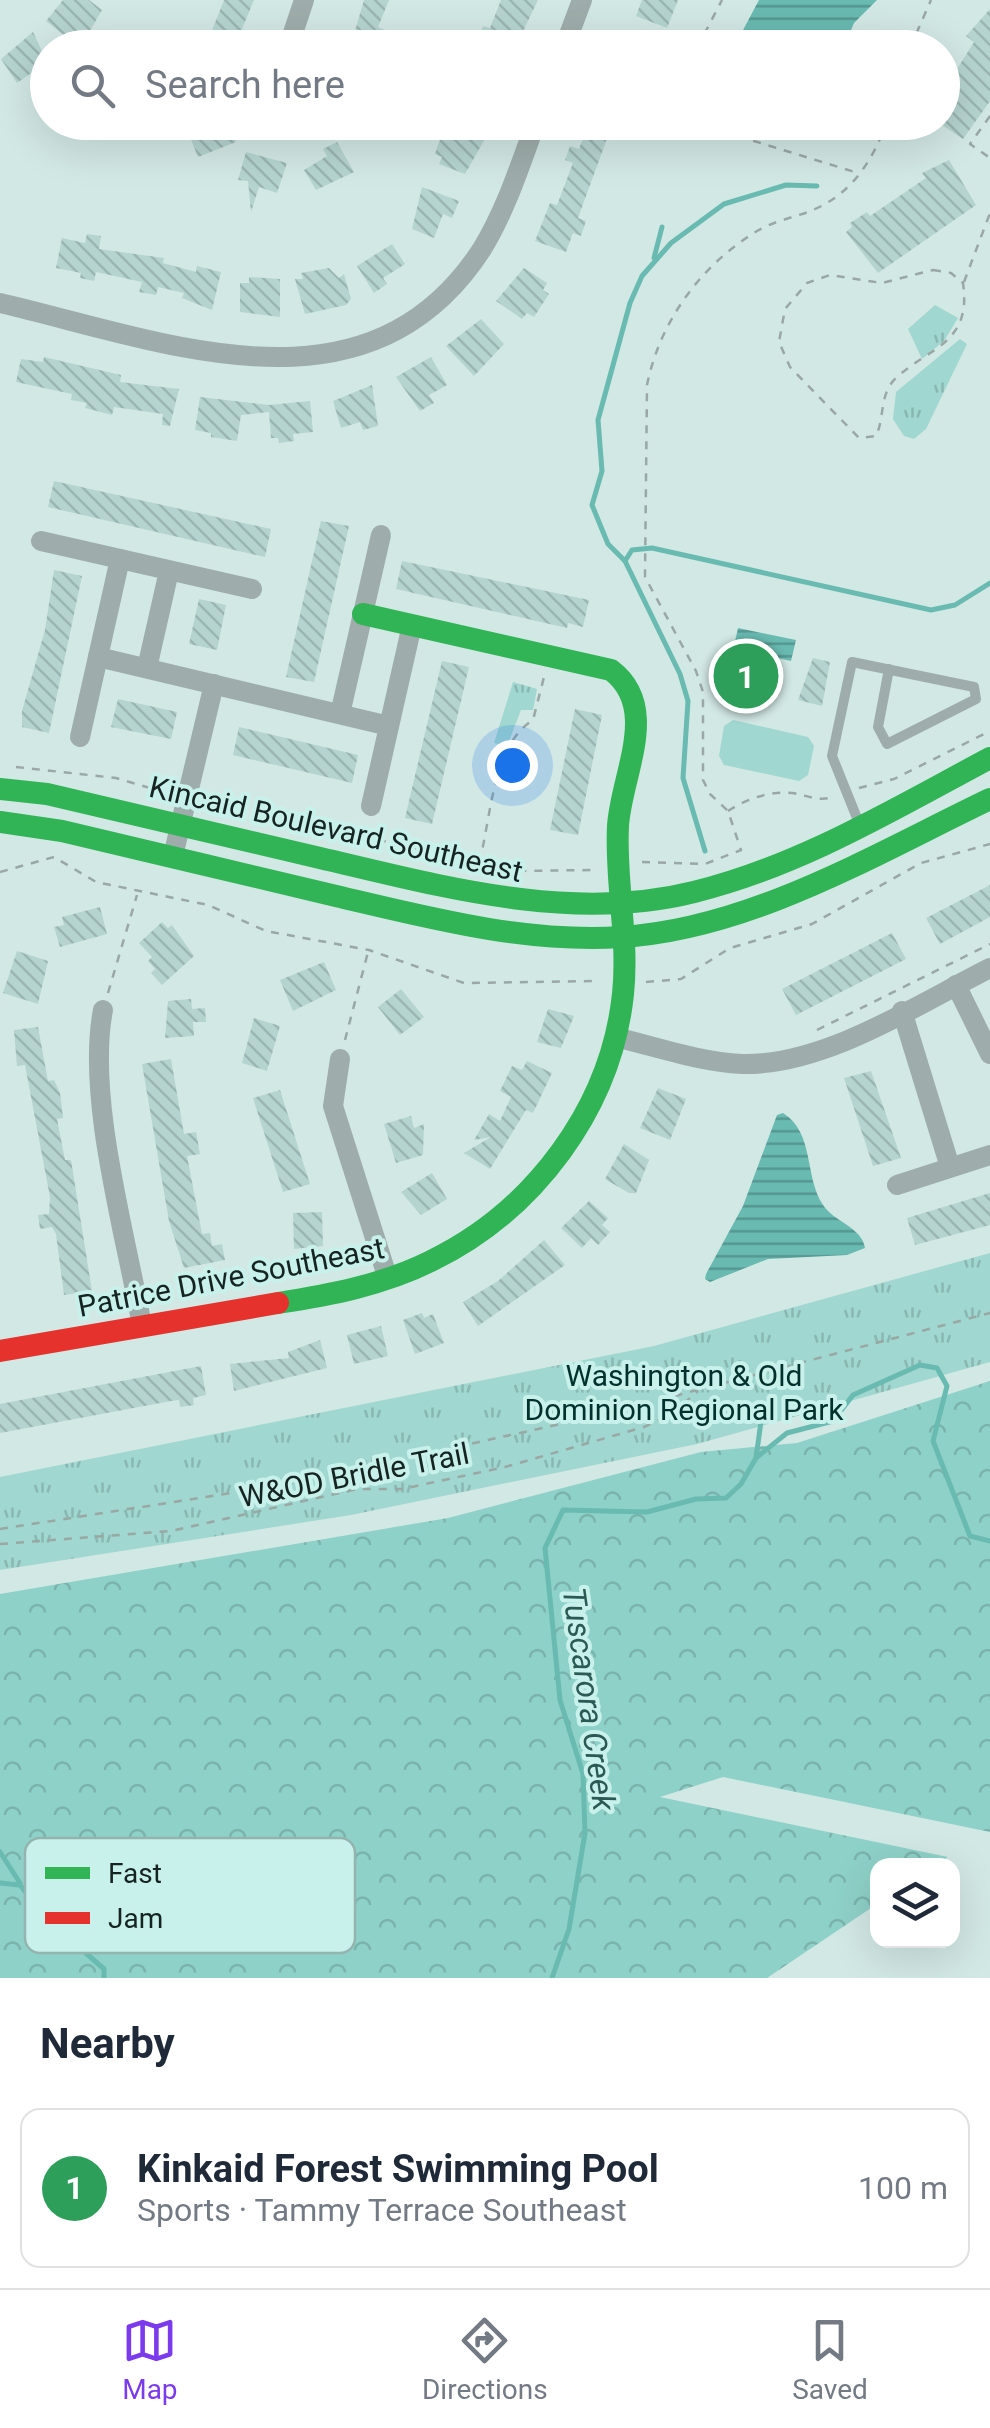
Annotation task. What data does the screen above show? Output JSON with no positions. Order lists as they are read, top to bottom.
{
  "streets": {
    "street": ["Kincaid Boulevard Southeast", "Patrice Drive Southeast"],
    "path": ["W&OD Bridle Trail"]
  },
  "crossings": [
    ["Kincaid Boulevard Southeast", "Patrice Drive Southeast"]
  ],
  "water": ["Tuscarora Creek"],
  "parks": ["Washington & Old Dominion Regional Park"],
  "legend": ["Fast", "Jam"],
  "page": {
    "search": "Search here",
    "pins": "1",
    "heading": "Nearby",
    "list": [
      {
        "mark": "1",
        "name": "Kinkaid Forest Swimming Pool",
        "note": "Sports · Tammy Terrace Southeast",
        "value": "100 m"
      }
    ],
    "nav": ["Map", "Directions", "Saved"]
  }
}
